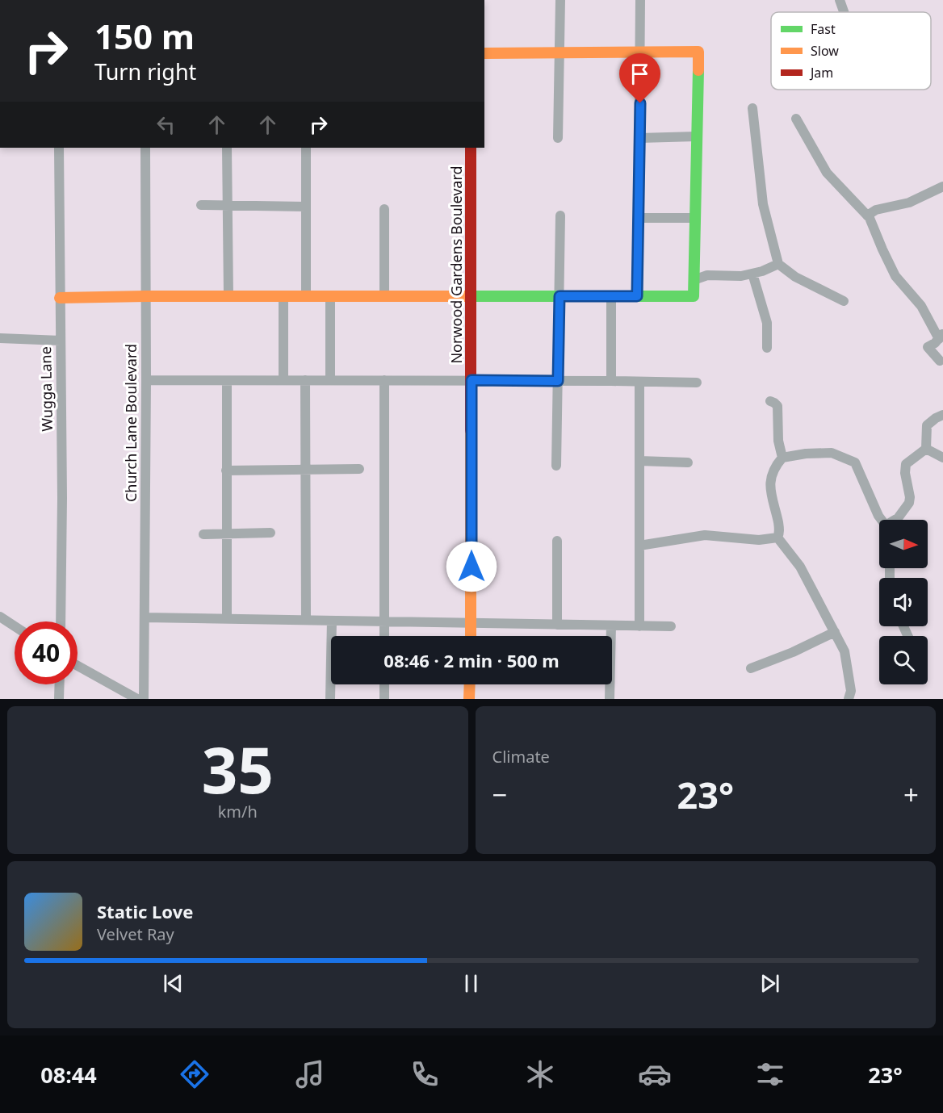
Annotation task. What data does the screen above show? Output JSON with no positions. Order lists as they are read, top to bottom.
{
  "streets": {
    "street": ["Norwood Gardens Boulevard", "Wugga Lane", "Church Lane Boulevard"]
  },
  "legend": ["Fast", "Slow", "Jam"],
  "north": "right",
  "page": {
    "turn": ["150 m", "Turn right"],
    "limit": "40",
    "trip": "08:46 · 2 min · 500 m",
    "tile": [
      ["35", "km/h"],
      "Climate"
    ],
    "heat": ["−", "23°", "+"],
    "song": ["Static Love", "Velvet Ray"],
    "tabs": ["08:44", "23°"]
  }
}
